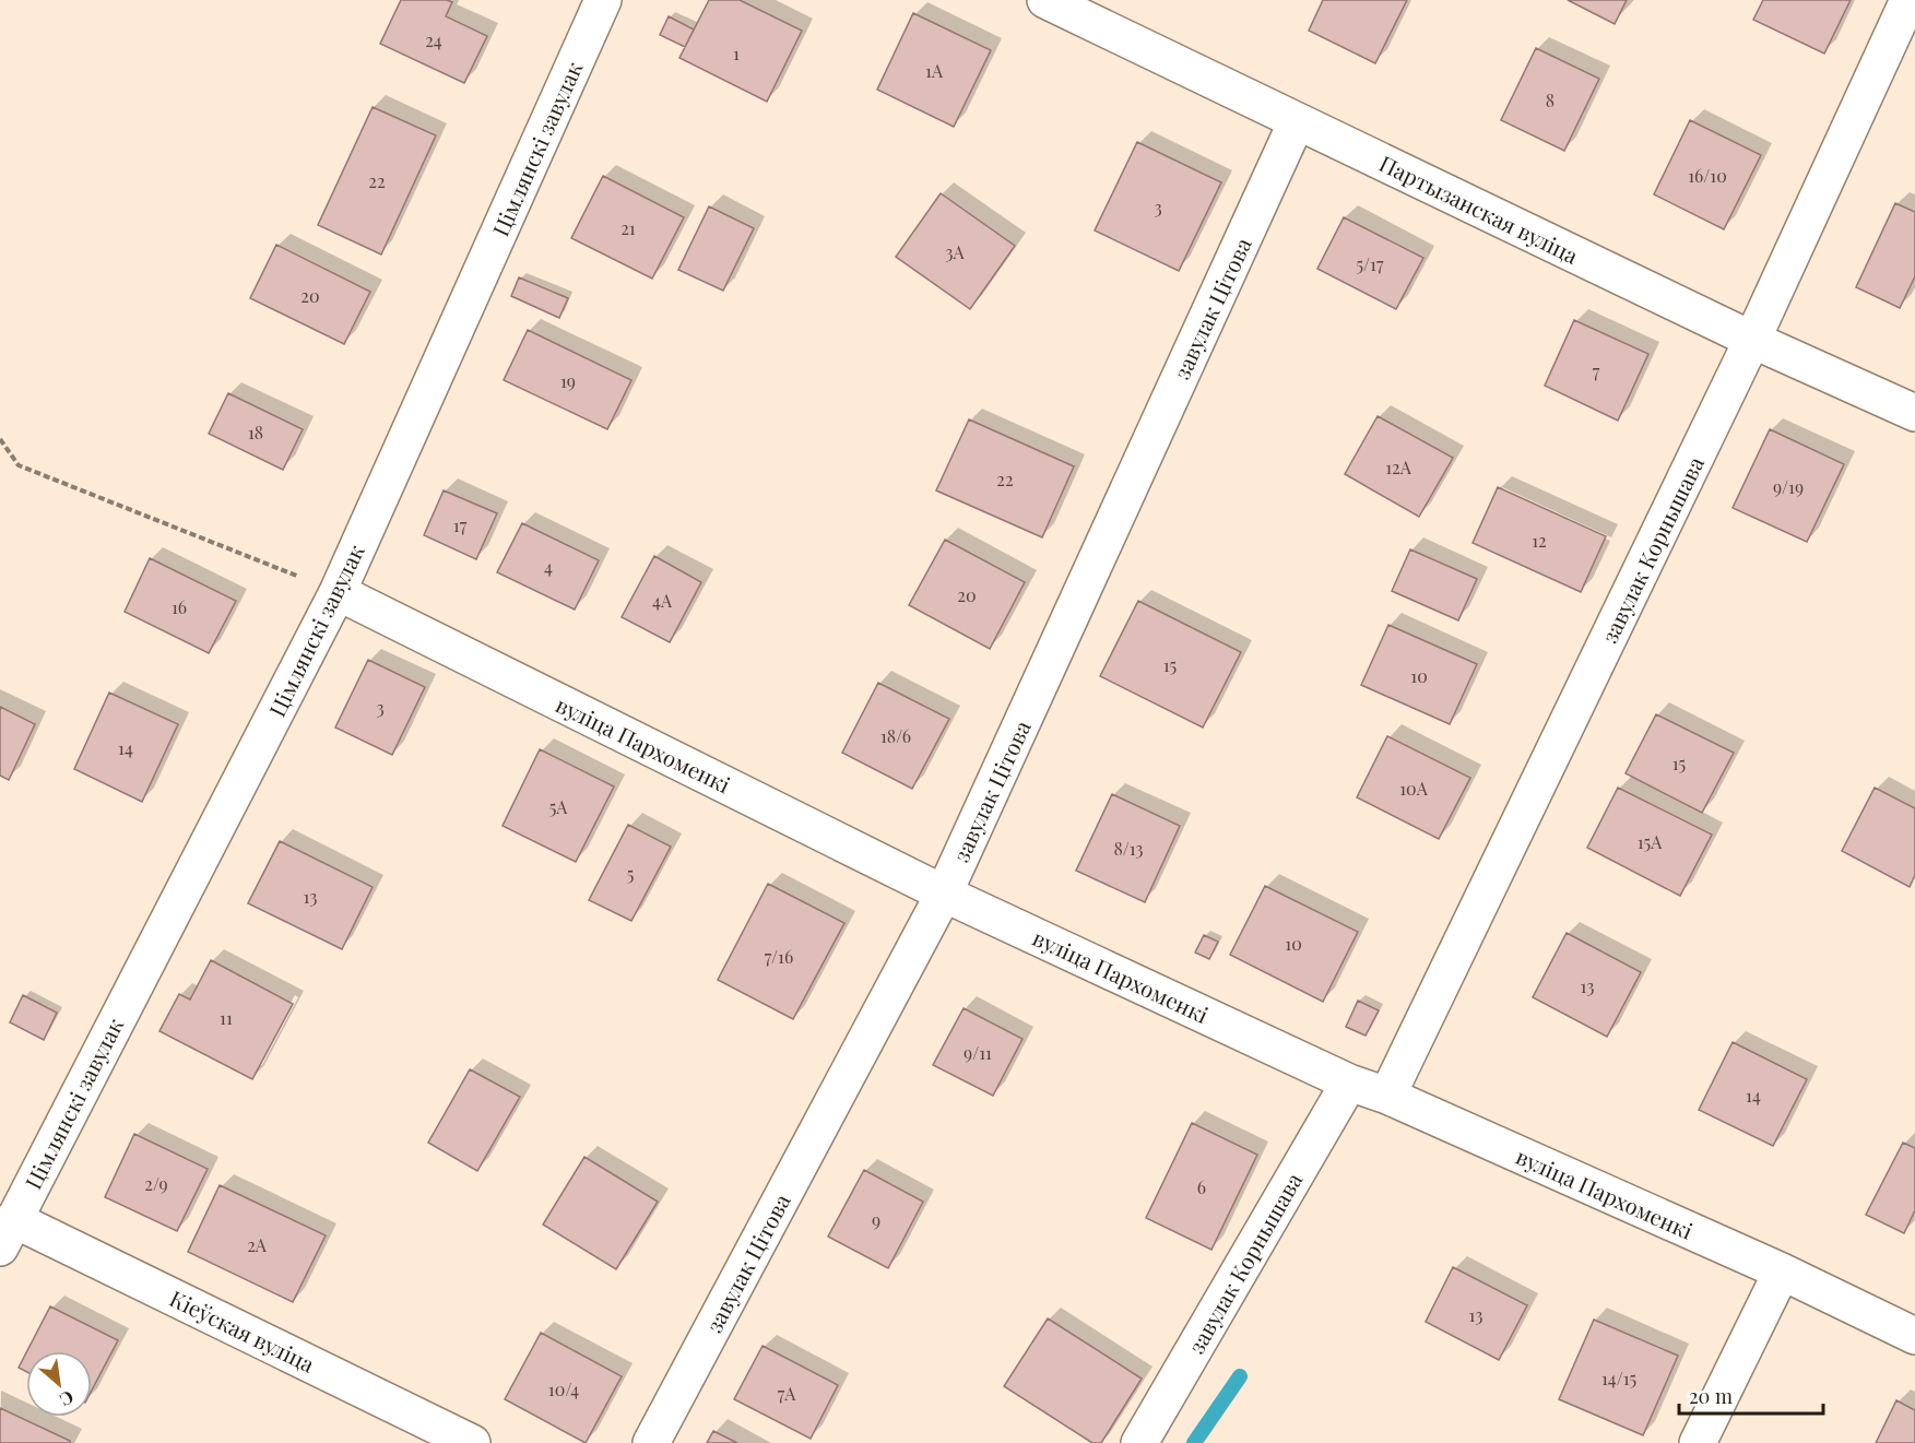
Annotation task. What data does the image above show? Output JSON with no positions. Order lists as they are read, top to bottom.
{
  "streets": {
    "street": [
      "Цімлянскі завулак",
      "Партызанская вуліца",
      "завулак Цітова",
      "завулак Корнышава",
      "вуліца Пархоменкі",
      "Кіеўская вуліца"
    ]
  },
  "crossings": [
    ["Цімлянскі завулак", "вуліца Пархоменкі"],
    ["Цімлянскі завулак", "Кіеўская вуліца"],
    ["Партызанская вуліца", "завулак Цітова"],
    ["Партызанская вуліца", "завулак Корнышава"],
    ["завулак Цітова", "вуліца Пархоменкі"],
    ["завулак Корнышава", "вуліца Пархоменкі"]
  ],
  "house_numbers": [
    "24",
    "1",
    "1А",
    "8",
    "16/10",
    "22",
    "3",
    "21",
    "3А",
    "5/17",
    "20",
    "7",
    "19",
    "18",
    "12А",
    "22",
    "9/19",
    "17",
    "12",
    "4",
    "20",
    "4А",
    "16",
    "15",
    "10",
    "3",
    "18/6",
    "14",
    "15",
    "10А",
    "5А",
    "15А",
    "8/13",
    "5",
    "13",
    "10",
    "7/16",
    "13",
    "11",
    "9/11",
    "14",
    "2/9",
    "6",
    "9",
    "2А",
    "13",
    "14/15",
    "10/4",
    "7А"
  ],
  "scale_bar": "20 m",
  "north": "bottom right"
}
